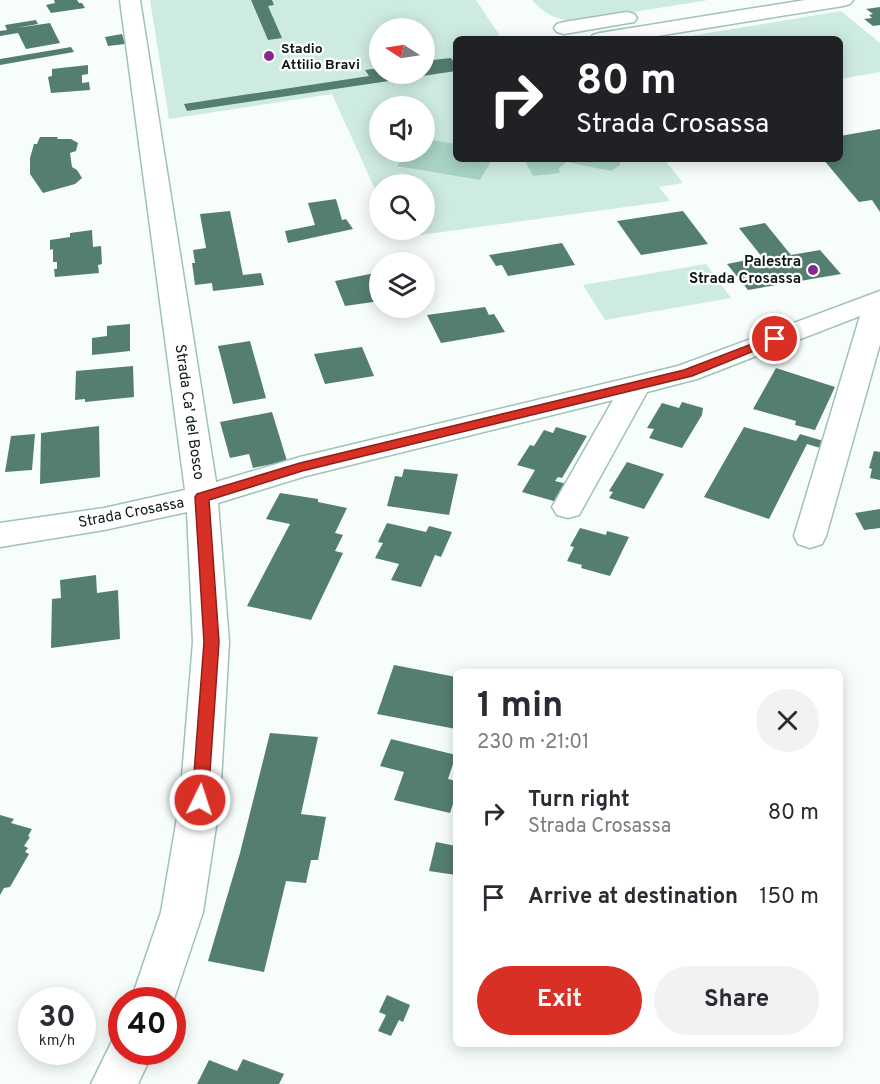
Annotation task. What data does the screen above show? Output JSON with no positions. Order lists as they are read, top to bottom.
{
  "streets": {
    "street": ["Strada Ca' del Bosco", "Strada Crosassa"]
  },
  "crossings": [
    ["Strada Ca' del Bosco", "Strada Crosassa"]
  ],
  "places": ["Stadio Attilio Bravi", "Palestra Strada Crosassa"],
  "north": "left",
  "page": {
    "turn": ["80 m", "Strada Crosassa"],
    "heading": ["1 min", "230 m · 21:01"],
    "list": [
      {
        "name": "Turn right",
        "note": "Strada Crosassa",
        "value": "80 m"
      },
      {
        "name": "Arrive at destination",
        "value": "150 m"
      }
    ],
    "buttons": ["Exit", "Share"],
    "speed": "30 km/h",
    "limit": "40"
  }
}
